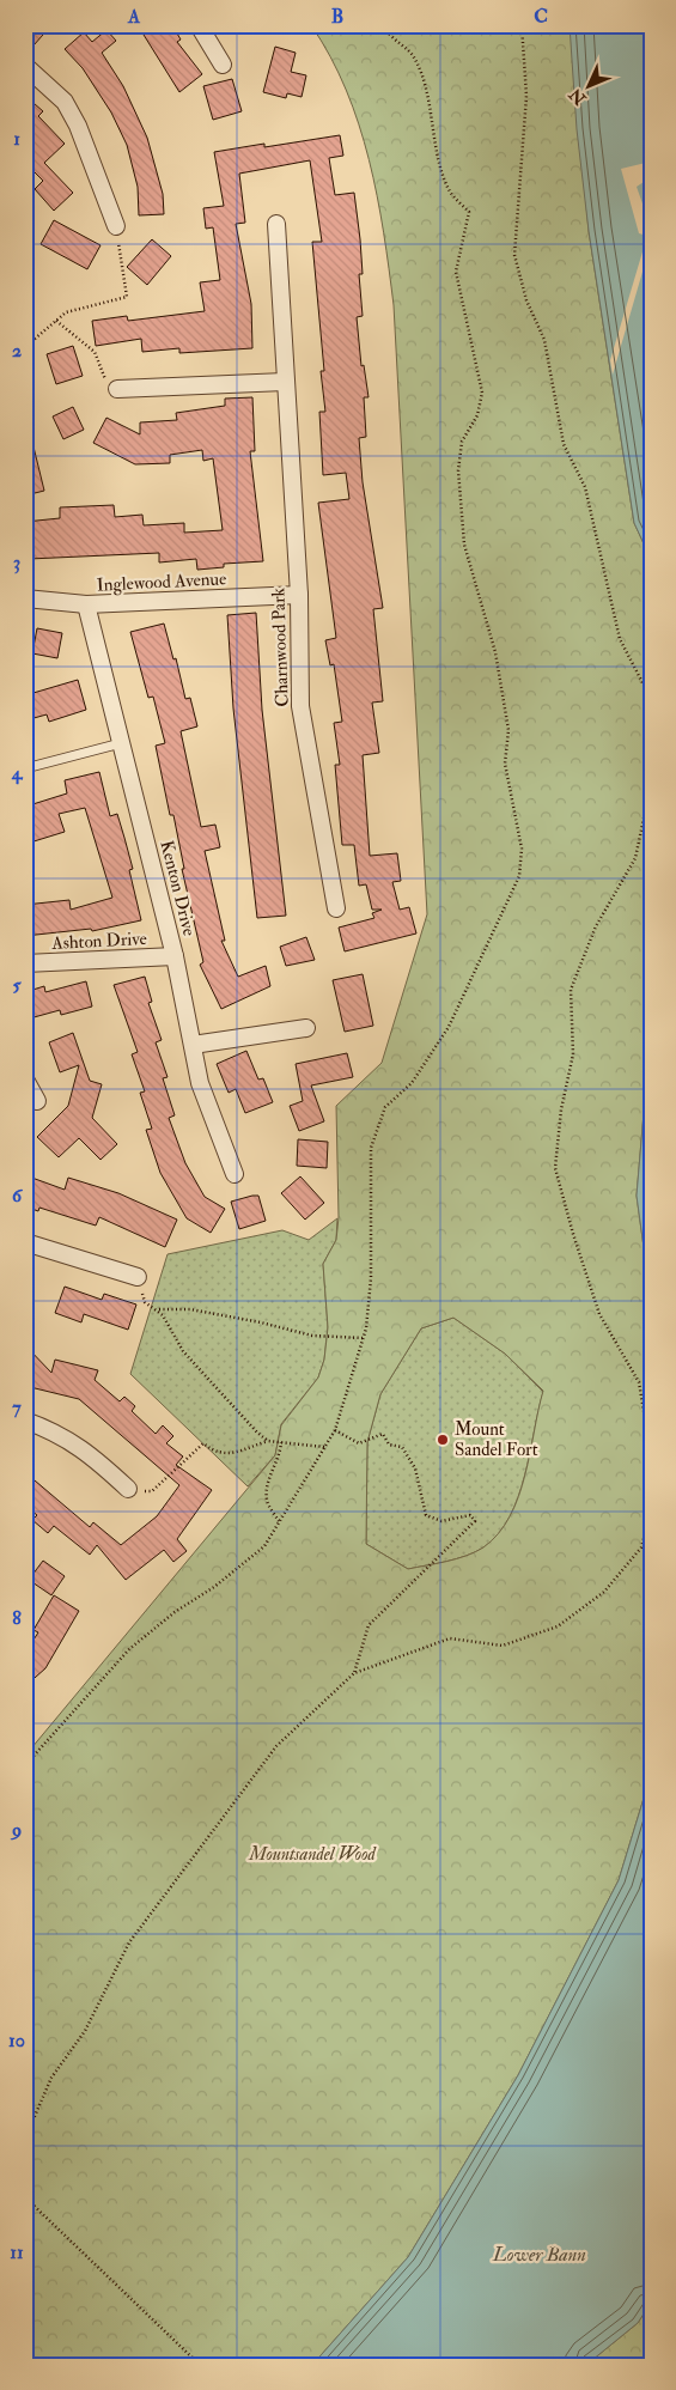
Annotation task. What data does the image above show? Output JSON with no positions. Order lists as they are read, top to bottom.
{
  "streets": {
    "street": [
      "Inglewood Avenue",
      "Charnwood Park",
      "Kenton Drive",
      "Ashton Drive"
    ]
  },
  "crossings": [
    ["Inglewood Avenue", "Charnwood Park"],
    ["Inglewood Avenue", "Kenton Drive"],
    ["Kenton Drive", "Ashton Drive"]
  ],
  "water": ["Lower Bann"],
  "parks": ["Mountsandel Wood"],
  "places": ["Mount Sandel Fort"],
  "north": "bottom left",
  "grid": {
    "columns": ["A", "B", "C"],
    "rows": [
      "1",
      "2",
      "3",
      "4",
      "5",
      "6",
      "7",
      "8",
      "9",
      "10",
      "11"
    ]
  }
}
